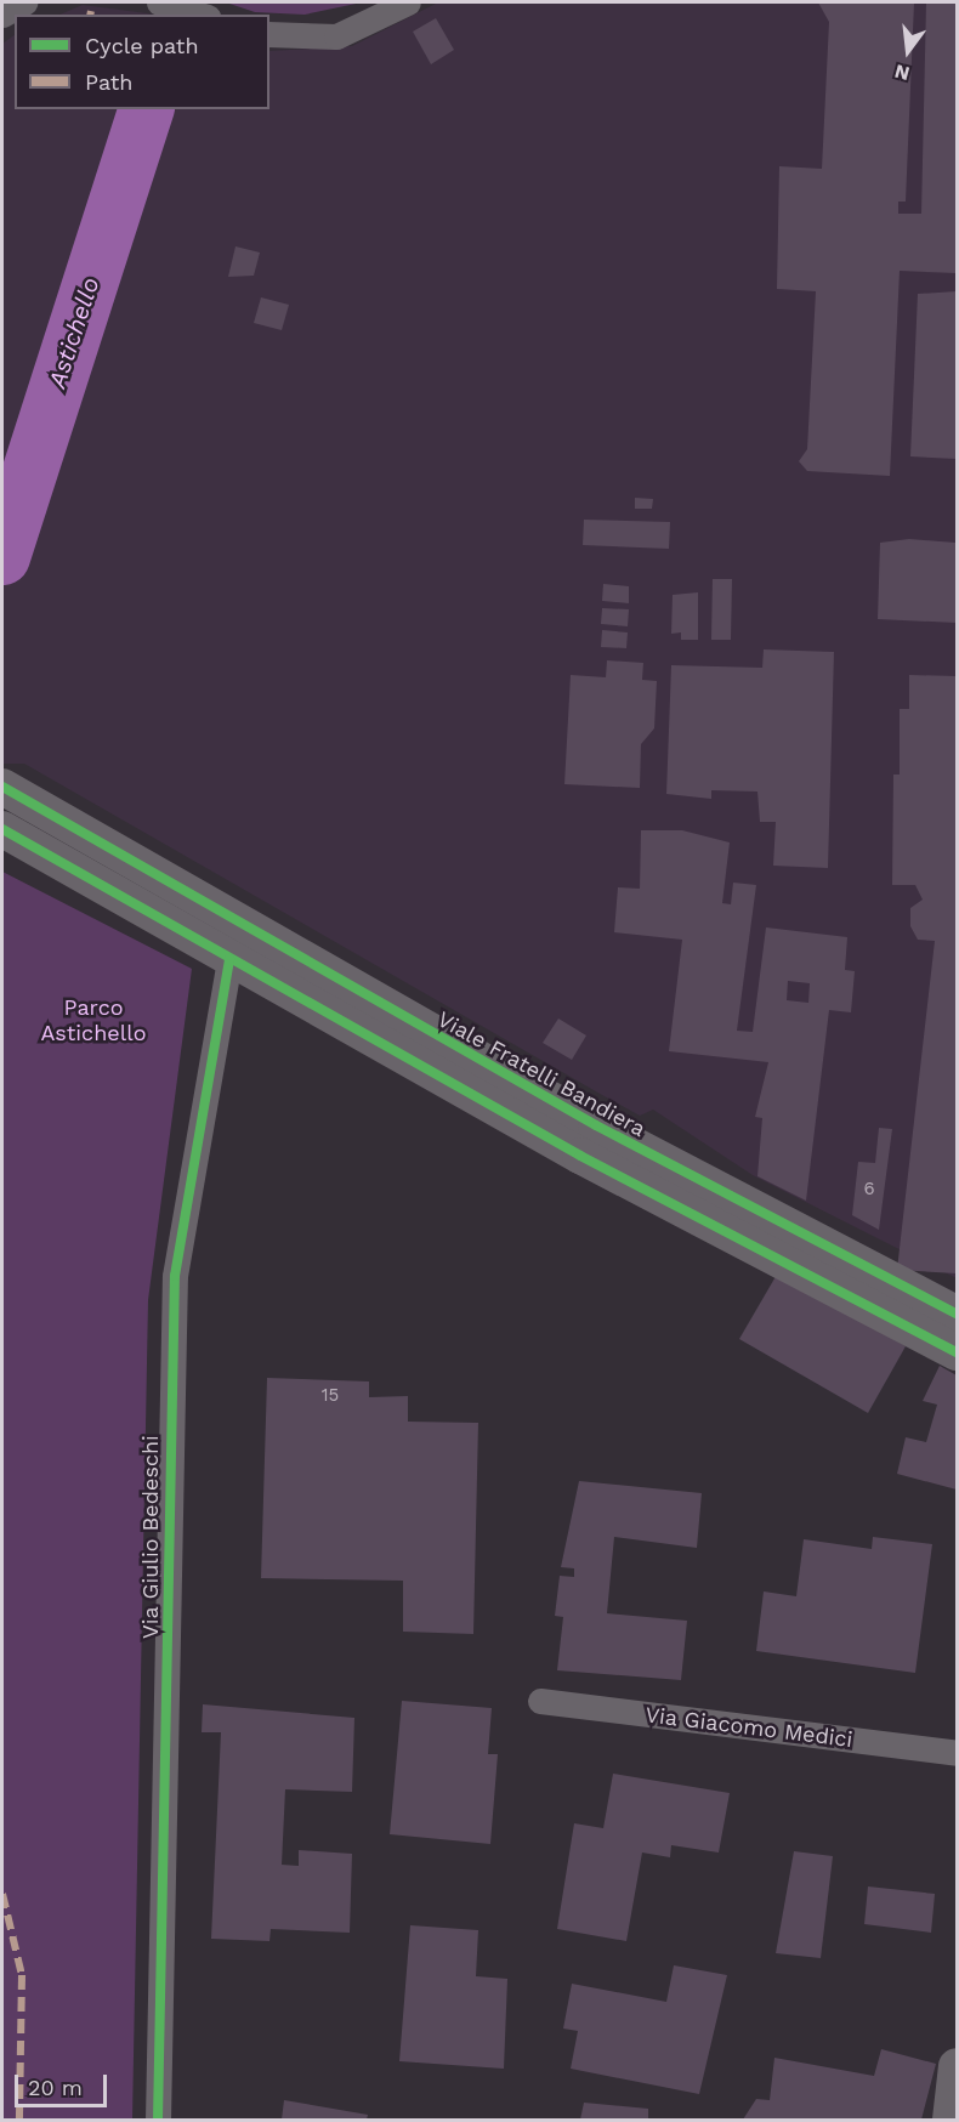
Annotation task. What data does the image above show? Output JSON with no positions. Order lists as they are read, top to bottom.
{
  "streets": {
    "main road": ["Viale Fratelli Bandiera"],
    "street": ["Via Giulio Bedeschi", "Via Giacomo Medici"]
  },
  "water": ["Astichello"],
  "parks": ["Parco Astichello"],
  "house_numbers": ["6", "15"],
  "legend": ["Cycle path", "Path"],
  "scale_bar": "20 m",
  "north": "bottom"
}
